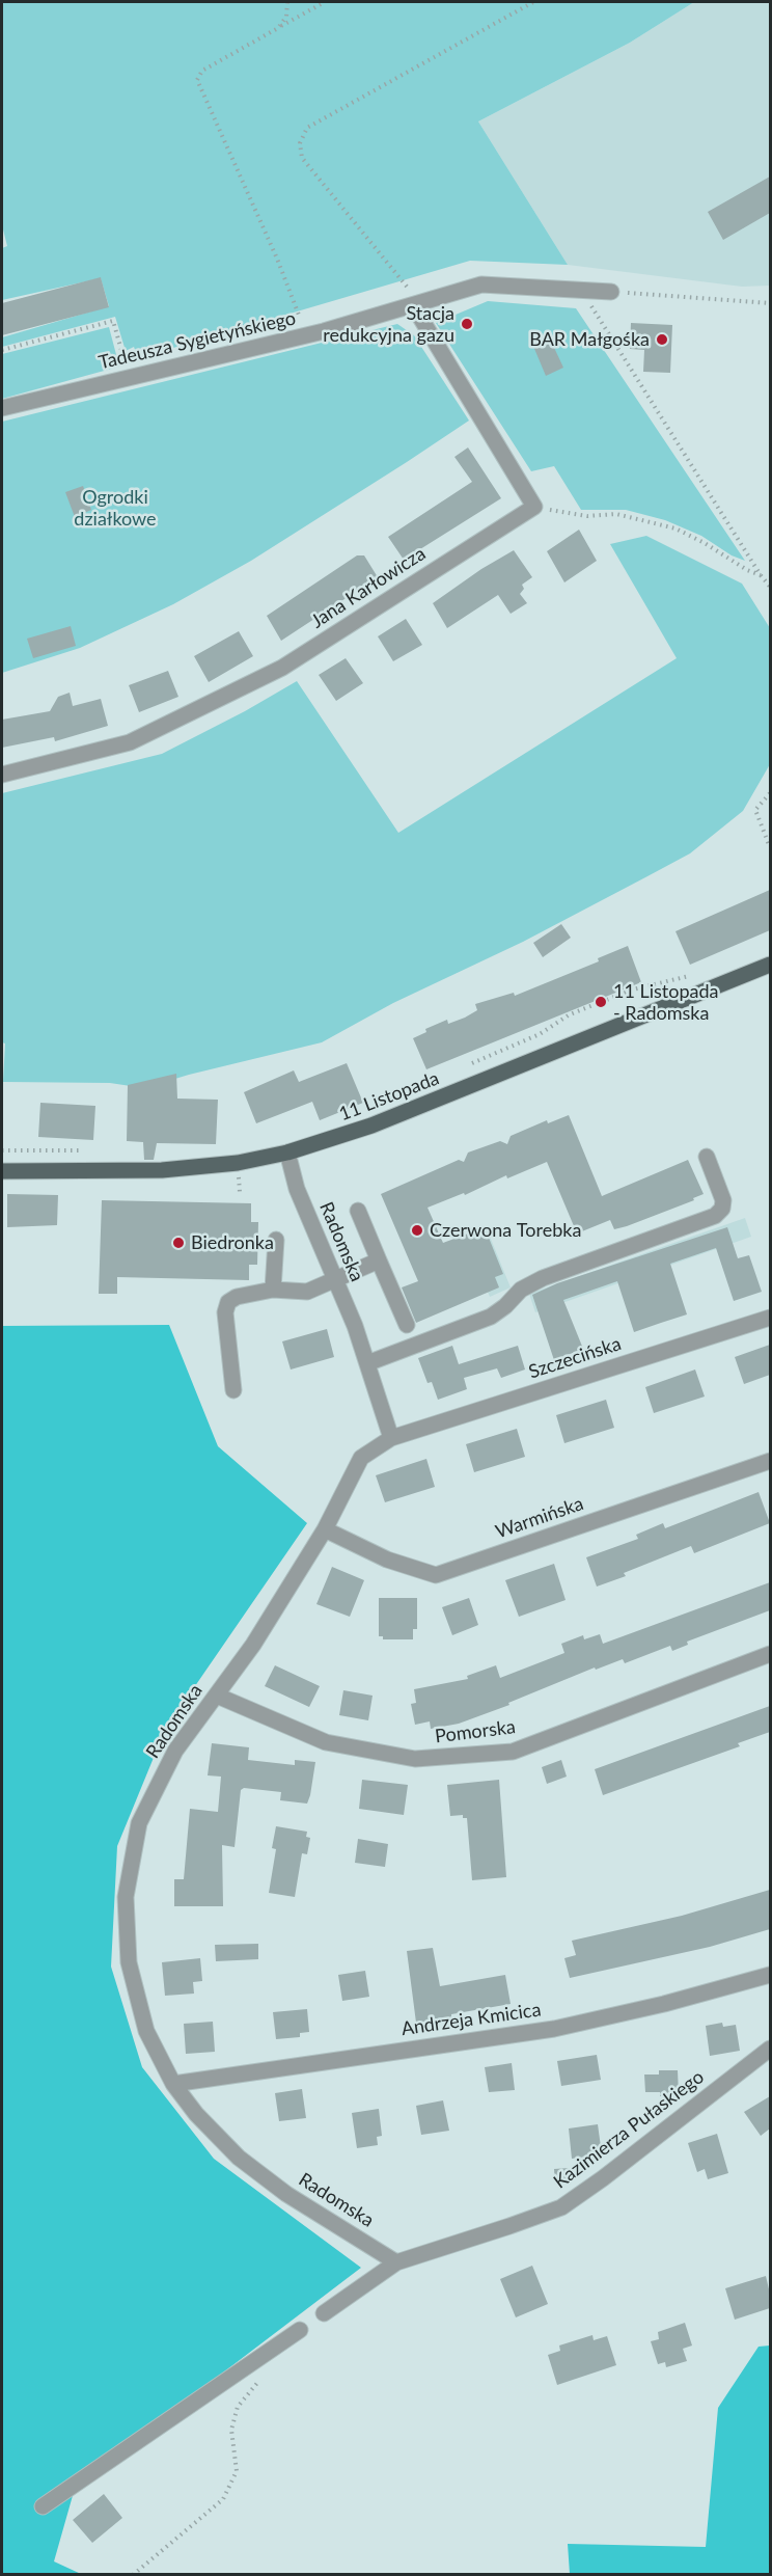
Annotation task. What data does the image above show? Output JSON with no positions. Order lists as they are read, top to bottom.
{
  "streets": {
    "main road": ["11 Listopada"],
    "street": [
      "Tadeusza Sygietyńskiego",
      "Jana Karłowicza",
      "Radomska",
      "Szczecińska",
      "Warmińska",
      "Pomorska",
      "Andrzeja Kmicica",
      "Kazimierza Pułaskiego"
    ]
  },
  "crossings": [
    ["11 Listopada", "Radomska"],
    ["Radomska", "Szczecińska"],
    ["Radomska", "Warmińska"],
    ["Radomska", "Pomorska"],
    ["Radomska", "Andrzeja Kmicica"],
    ["Radomska", "Kazimierza Pułaskiego"]
  ],
  "parks": ["Ogrodki działkowe"],
  "places": [
    "Stacja redukcyjna gazu",
    "BAR Małgośka",
    "11 Listopada - Radomska",
    "Czerwona Torebka",
    "Biedronka"
  ]
}
